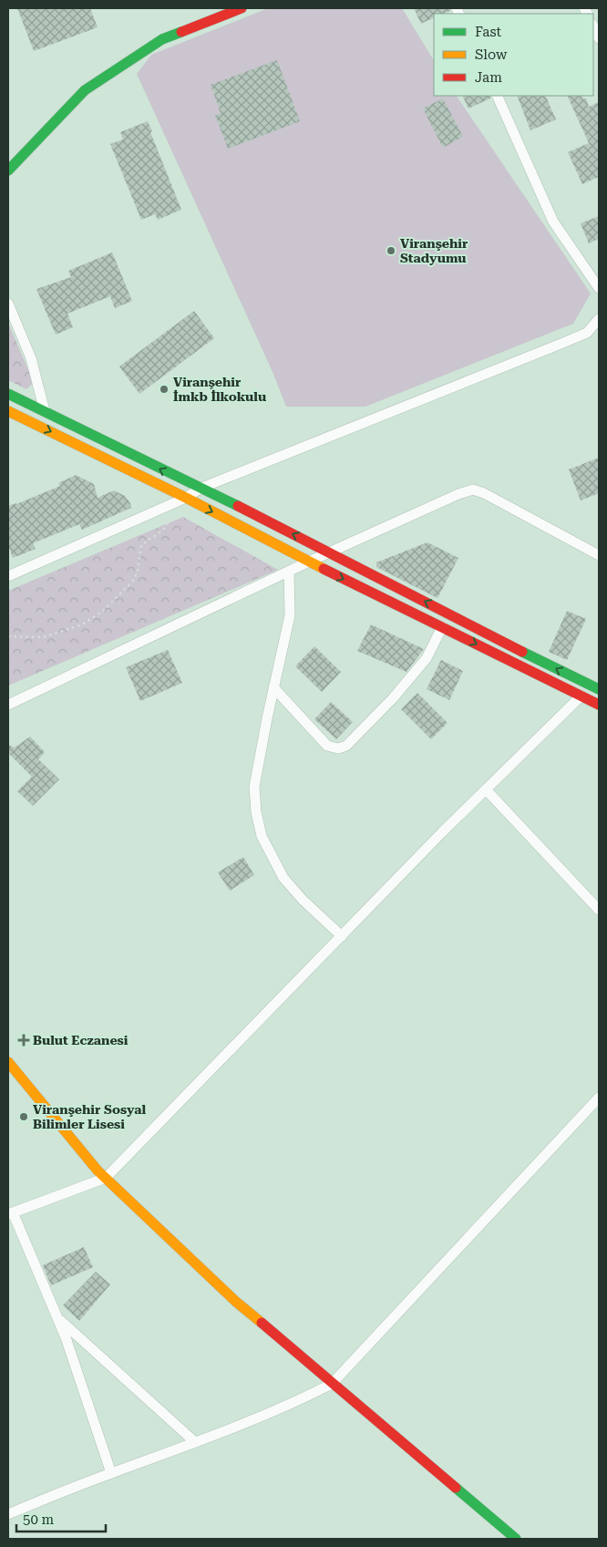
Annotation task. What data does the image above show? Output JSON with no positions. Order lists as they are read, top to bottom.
{
  "places": {
    "other": ["Viranşehir Stadyumu", "Viranşehir İmkb İlkokulu", "Viranşehir Sosyal Bilimler Lisesi"],
    "health": ["Bulut Eczanesi"]
  },
  "legend": ["Fast", "Slow", "Jam"],
  "scale_bar": "50 m"
}
